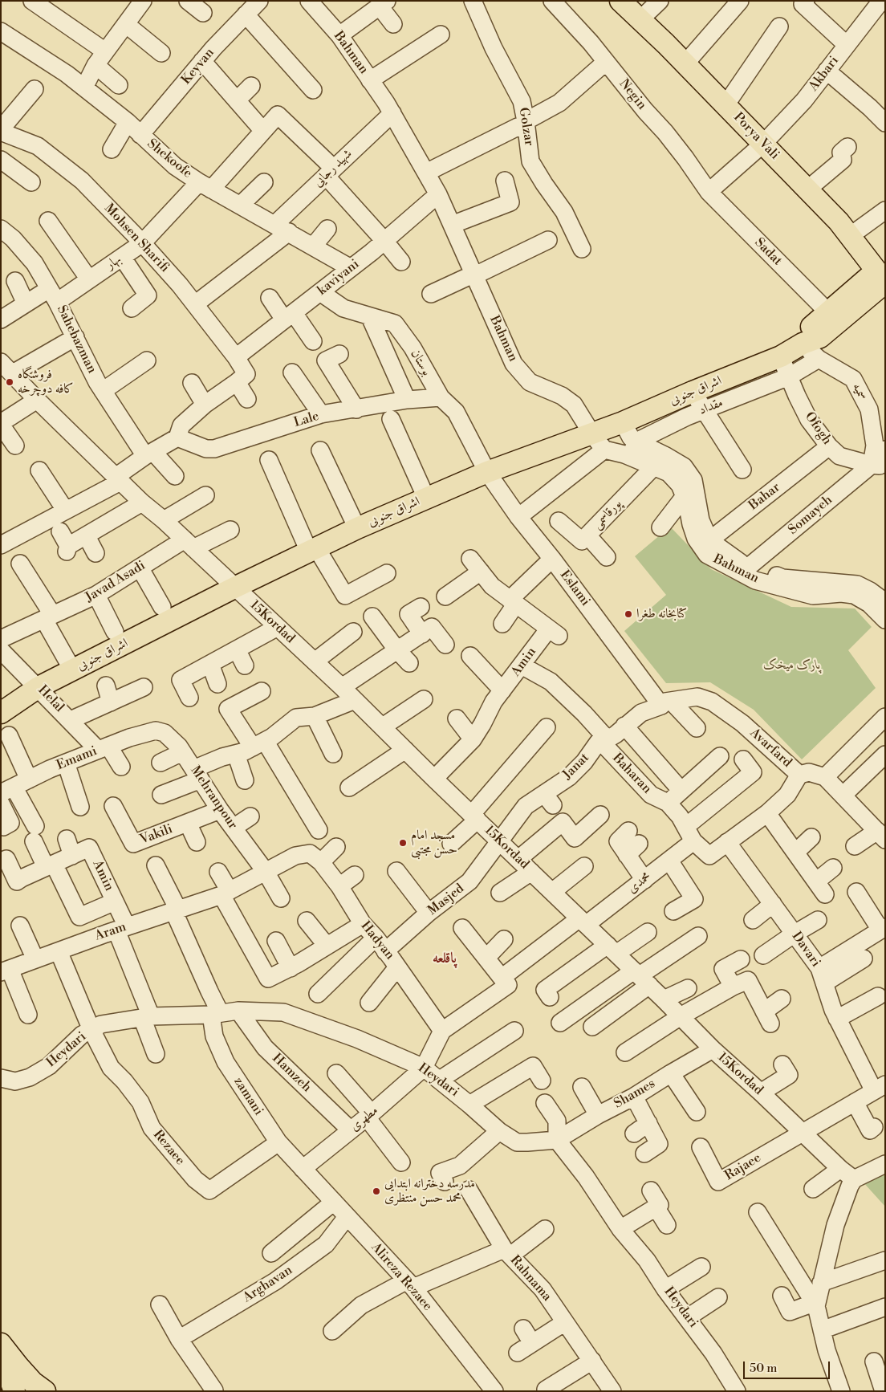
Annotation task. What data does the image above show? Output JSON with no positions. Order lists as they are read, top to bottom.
{
  "streets": {
    "main road": ["Porya Vali", "اشراق جنوبی"],
    "street": [
      "Bahman",
      "Keyvan",
      "Akbari",
      "Negin",
      "Golzar",
      "Shekoofe",
      "شهید رجایی",
      "Mohsen Sharifi",
      "Sadat",
      "بهار",
      "kaviyani",
      "Sahebazman",
      "بوستان",
      "سمیه",
      "مقداد",
      "Lale",
      "Ofogh",
      "Bahar",
      "پورقاسمی",
      "Somayeh",
      "Javad Asadi",
      "Eslami",
      "15Kordad",
      "Amin",
      "Helal",
      "Avarfard",
      "Emami",
      "Janat",
      "Baharan",
      "Mehranpour",
      "Vakili",
      "محمدی",
      "Masjed",
      "Aram",
      "Hadyan",
      "Davari",
      "Heydari",
      "Hamzeh",
      "Shames",
      "zamani",
      "مطهری",
      "Rezaee",
      "Rajaee",
      "Alireza Rezaee",
      "Rahnama",
      "Arghavan"
    ]
  },
  "crossings": [
    ["Bahman", "شهید رجایی"],
    ["Bahman", "kaviyani"],
    ["Bahman", "اشراق جنوبی"],
    ["Bahman", "مقداد"],
    ["Bahman", "Bahar"],
    ["Bahman", "پورقاسمی"],
    ["Bahman", "Somayeh"],
    ["Keyvan", "Shekoofe"],
    ["Akbari", "Negin"],
    ["Akbari", "Porya Vali"],
    ["Akbari", "Sadat"],
    ["Negin", "Sadat"],
    ["Porya Vali", "اشراق جنوبی"],
    ["Shekoofe", "شهید رجایی"],
    ["Shekoofe", "بهار"],
    ["Shekoofe", "kaviyani"],
    ["شهید رجایی", "بهار"],
    ["Mohsen Sharifi", "بهار"],
    ["Mohsen Sharifi", "kaviyani"],
    ["بهار", "Sahebazman"],
    ["kaviyani", "بوستان"],
    ["بوستان", "اشراق جنوبی"],
    ["بوستان", "Lale"],
    ["بوستان", "Eslami"],
    ["اشراق جنوبی", "سمیه"],
    ["اشراق جنوبی", "Ofogh"],
    ["اشراق جنوبی", "Eslami"],
    ["اشراق جنوبی", "15Kordad"],
    ["اشراق جنوبی", "Helal"],
    ["سمیه", "مقداد"],
    ["سمیه", "Ofogh"],
    ["سمیه", "Somayeh"],
    ["مقداد", "Ofogh"],
    ["Ofogh", "Bahar"],
    ["Ofogh", "Somayeh"],
    ["Javad Asadi", "15Kordad"],
    ["Javad Asadi", "Helal"],
    ["Eslami", "Avarfard"],
    ["Eslami", "Janat"],
    ["15Kordad", "Amin"],
    ["15Kordad", "Janat"],
    ["15Kordad", "محمدی"],
    ["15Kordad", "Masjed"],
    ["15Kordad", "Shames"],
    ["15Kordad", "Rajaee"],
    ["Amin", "Baharan"],
    ["Amin", "Aram"],
    ["Amin", "Heydari"],
    ["Helal", "Emami"],
    ["Avarfard", "Janat"],
    ["Emami", "Mehranpour"],
    ["Janat", "Baharan"],
    ["Janat", "Masjed"],
    ["Baharan", "محمدی"],
    ["Baharan", "Davari"],
    ["Mehranpour", "Vakili"],
    ["Mehranpour", "Aram"],
    ["Masjed", "Hadyan"],
    ["Aram", "Hadyan"],
    ["Heydari", "Hamzeh"],
    ["Heydari", "Shames"],
    ["Heydari", "zamani"],
    ["Heydari", "مطهری"],
    ["Heydari", "Rezaee"],
    ["Hamzeh", "مطهری"],
    ["zamani", "مطهری"],
    ["zamani", "Rezaee"],
    ["zamani", "Alireza Rezaee"],
    ["مطهری", "Alireza Rezaee"],
    ["Alireza Rezaee", "Rahnama"],
    ["Alireza Rezaee", "Arghavan"]
  ],
  "districts": ["پاقلعه"],
  "parks": ["پارک میخک"],
  "places": [
    "فروشگاه کافه دوچرخه",
    "کتابخانه طغرا",
    "مسجد امام حسن مجتبی",
    "مدرسه دخترانه ابتدایی محمد حسن منتظری"
  ],
  "scale_bar": "50 m"
}
